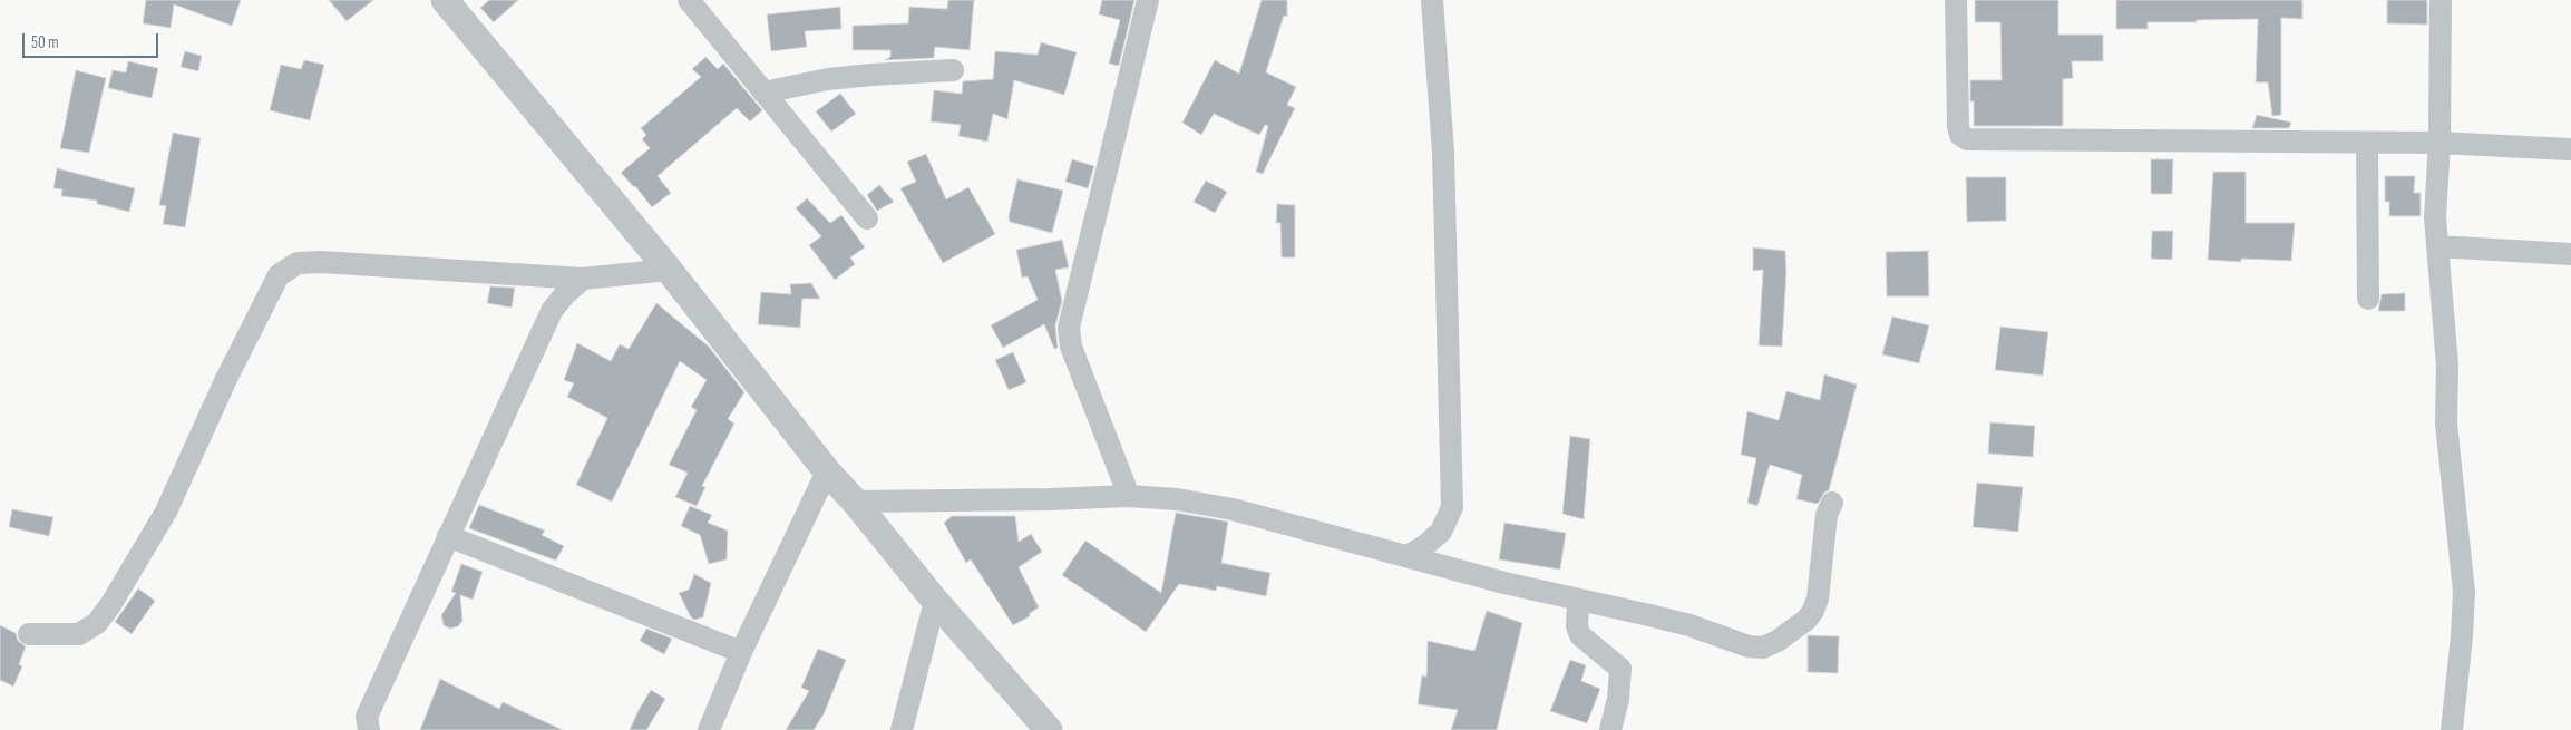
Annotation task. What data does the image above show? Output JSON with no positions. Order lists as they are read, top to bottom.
{
  "scale_bar": "50 m"
}
